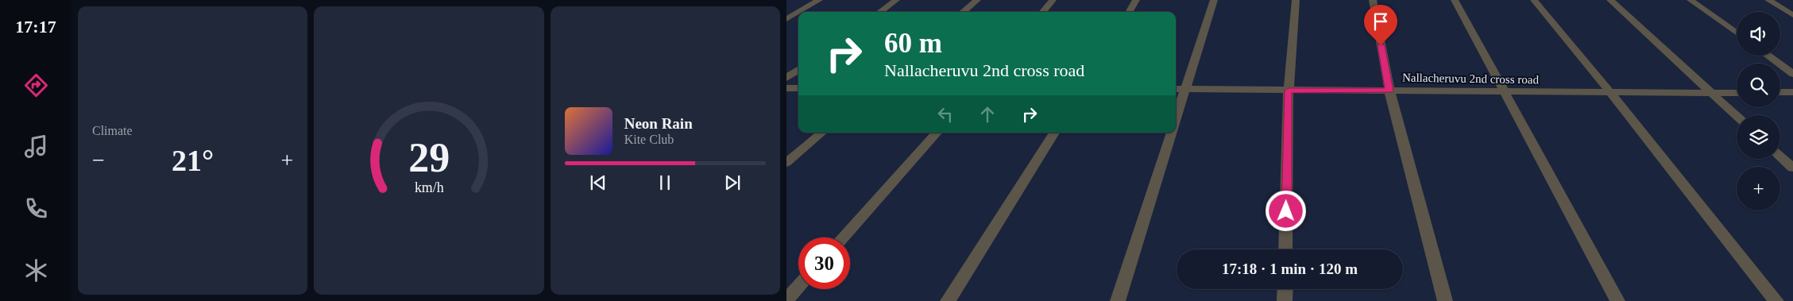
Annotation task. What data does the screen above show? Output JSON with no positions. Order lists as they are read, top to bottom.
{
  "streets": {
    "street": ["Nallacheruvu 2nd cross road"]
  },
  "page": {
    "tabs": "17:17",
    "tile": "Climate",
    "map_buttons": "+",
    "turn": ["60 m", "Nallacheruvu 2nd cross road"],
    "song": ["Neon Rain", "Kite Club"],
    "heat": ["−", "21°", "+"],
    "limit": "30",
    "trip": "17:18 · 1 min · 120 m",
    "gauge": ["29", "km/h"]
  }
}
